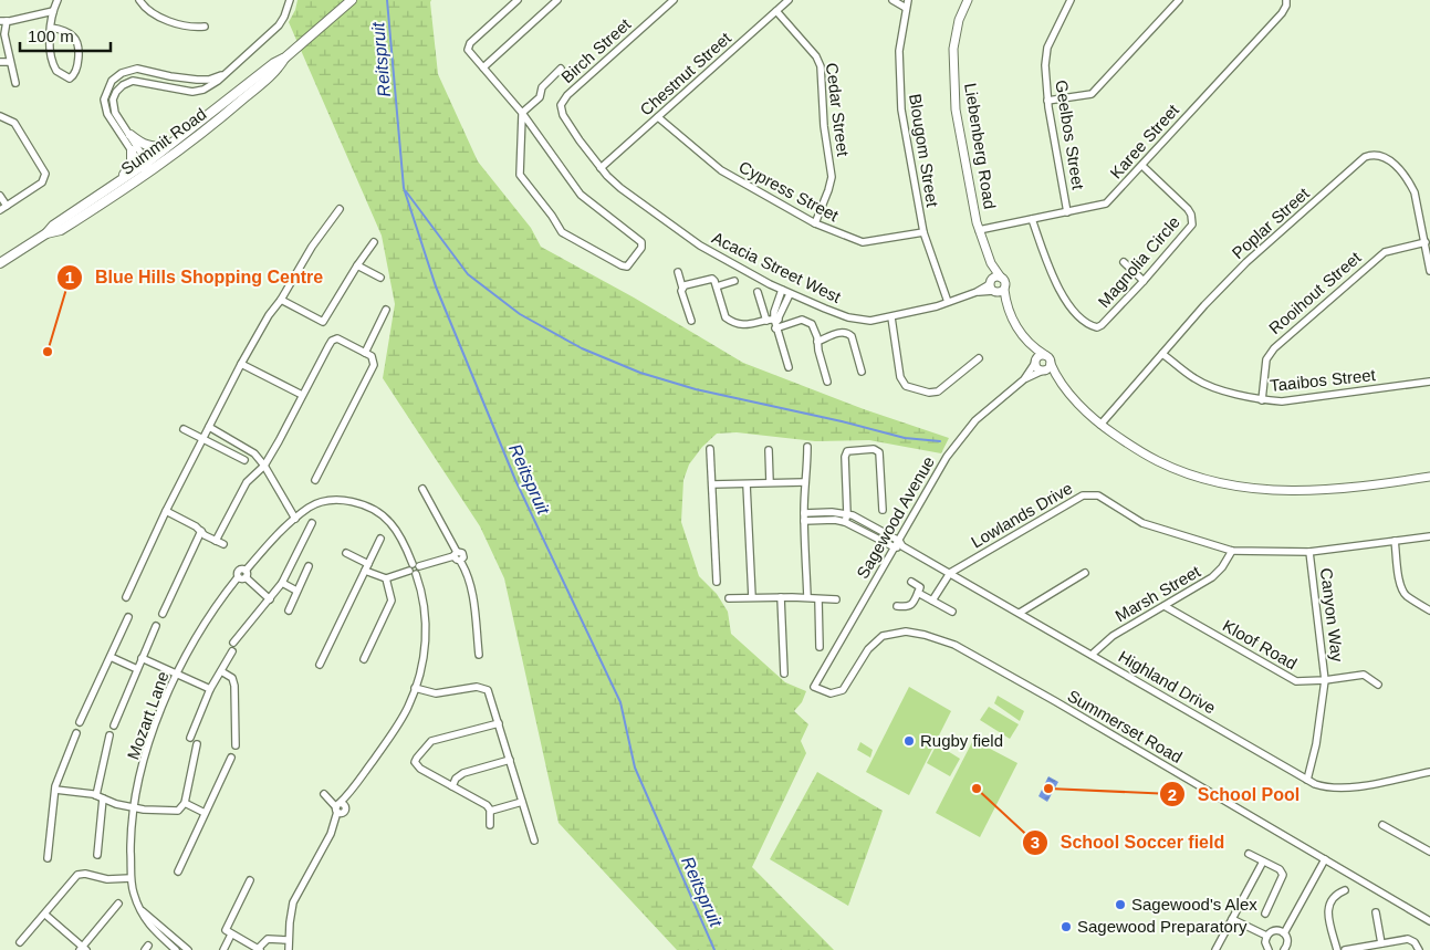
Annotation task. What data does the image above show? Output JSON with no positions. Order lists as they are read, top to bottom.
{
  "streets": {
    "main road": ["Summit Road"],
    "street": [
      "Birch Street",
      "Chestnut Street",
      "Cedar Street",
      "Geelbos Street",
      "Karee Street",
      "Liebenberg Road",
      "Blougom Street",
      "Cypress Street",
      "Poplar Street",
      "Magnolia Circle",
      "Acacia Street West",
      "Rooihout Street",
      "Taaibos Street",
      "Lowlands Drive",
      "Sagewood Avenue",
      "Marsh Street",
      "Canyon Way",
      "Kloof Road",
      "Highland Drive",
      "Mozart Lane",
      "Summerset Road"
    ]
  },
  "crossings": [
    ["Birch Street", "Acacia Street West"],
    ["Chestnut Street", "Cedar Street"],
    ["Chestnut Street", "Cypress Street"],
    ["Chestnut Street", "Acacia Street West"],
    ["Cedar Street", "Cypress Street"],
    ["Geelbos Street", "Karee Street"],
    ["Karee Street", "Liebenberg Road"],
    ["Karee Street", "Magnolia Circle"],
    ["Liebenberg Road", "Acacia Street West"],
    ["Blougom Street", "Cypress Street"],
    ["Blougom Street", "Acacia Street West"],
    ["Poplar Street", "Rooihout Street"],
    ["Poplar Street", "Taaibos Street"],
    ["Rooihout Street", "Taaibos Street"],
    ["Lowlands Drive", "Marsh Street"],
    ["Lowlands Drive", "Canyon Way"],
    ["Lowlands Drive", "Highland Drive"],
    ["Sagewood Avenue", "Highland Drive"],
    ["Sagewood Avenue", "Summerset Road"],
    ["Marsh Street", "Kloof Road"],
    ["Marsh Street", "Highland Drive"],
    ["Canyon Way", "Kloof Road"],
    ["Canyon Way", "Highland Drive"]
  ],
  "water": ["Reitspruit"],
  "places": [
    "Blue Hills Shopping Centre",
    "Rugby field",
    "School Soccer field",
    "School Pool",
    "Sagewood's Alex",
    "Sagewood Preparatory"
  ],
  "scale_bar": "100 m"
}
